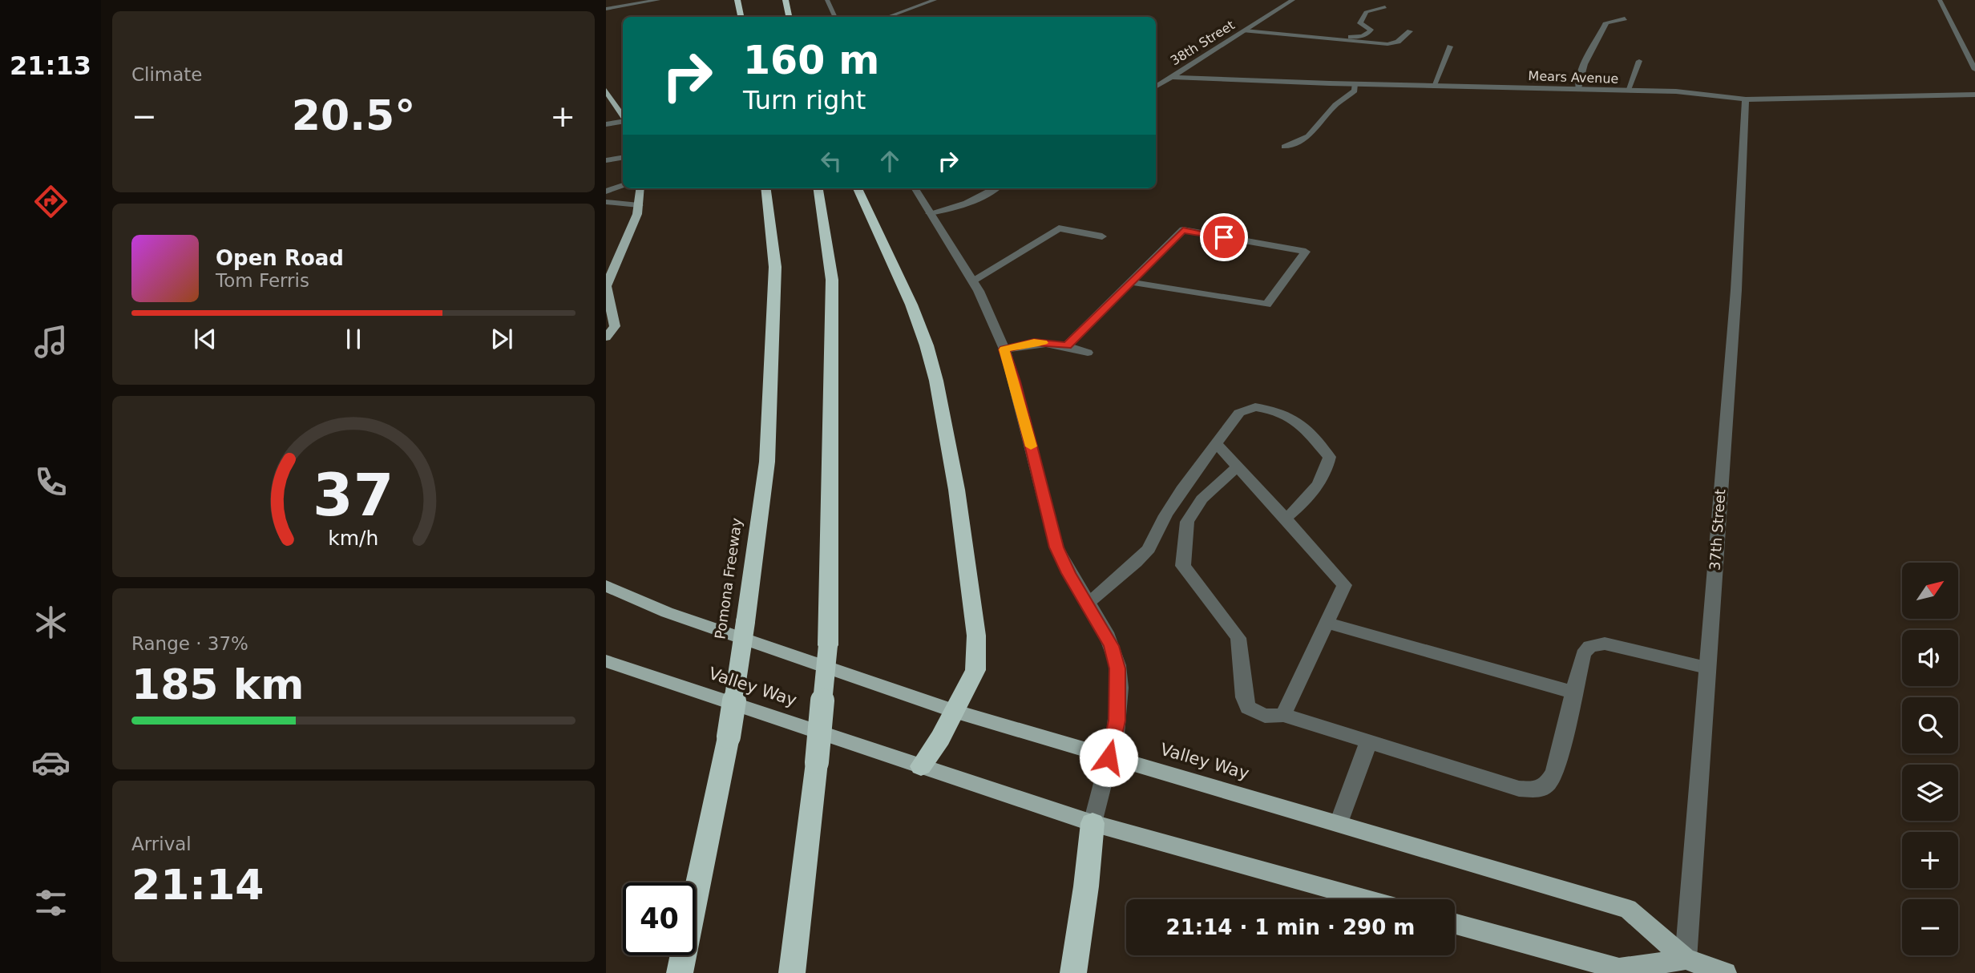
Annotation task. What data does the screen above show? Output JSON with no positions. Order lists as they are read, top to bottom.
{
  "streets": {
    "highway": ["Pomona Freeway"],
    "main road": ["Valley Way"],
    "street": ["38th Street", "Mears Avenue", "37th Street"]
  },
  "crossings": [
    ["38th Street", "Mears Avenue"],
    ["Mears Avenue", "37th Street"],
    ["37th Street", "Valley Way"]
  ],
  "north": "top right",
  "page": {
    "tabs": "21:13",
    "tile": [
      "Climate",
      ["Range · 37%", "185 km"],
      ["Arrival", "21:14"]
    ],
    "turn": ["160 m", "Turn right"],
    "heat": ["−", "20.5°", "+"],
    "song": ["Open Road", "Tom Ferris"],
    "map_buttons": ["+", "−"],
    "limit": "40",
    "trip": "21:14 · 1 min · 290 m",
    "gauge": ["37", "km/h"]
  }
}
